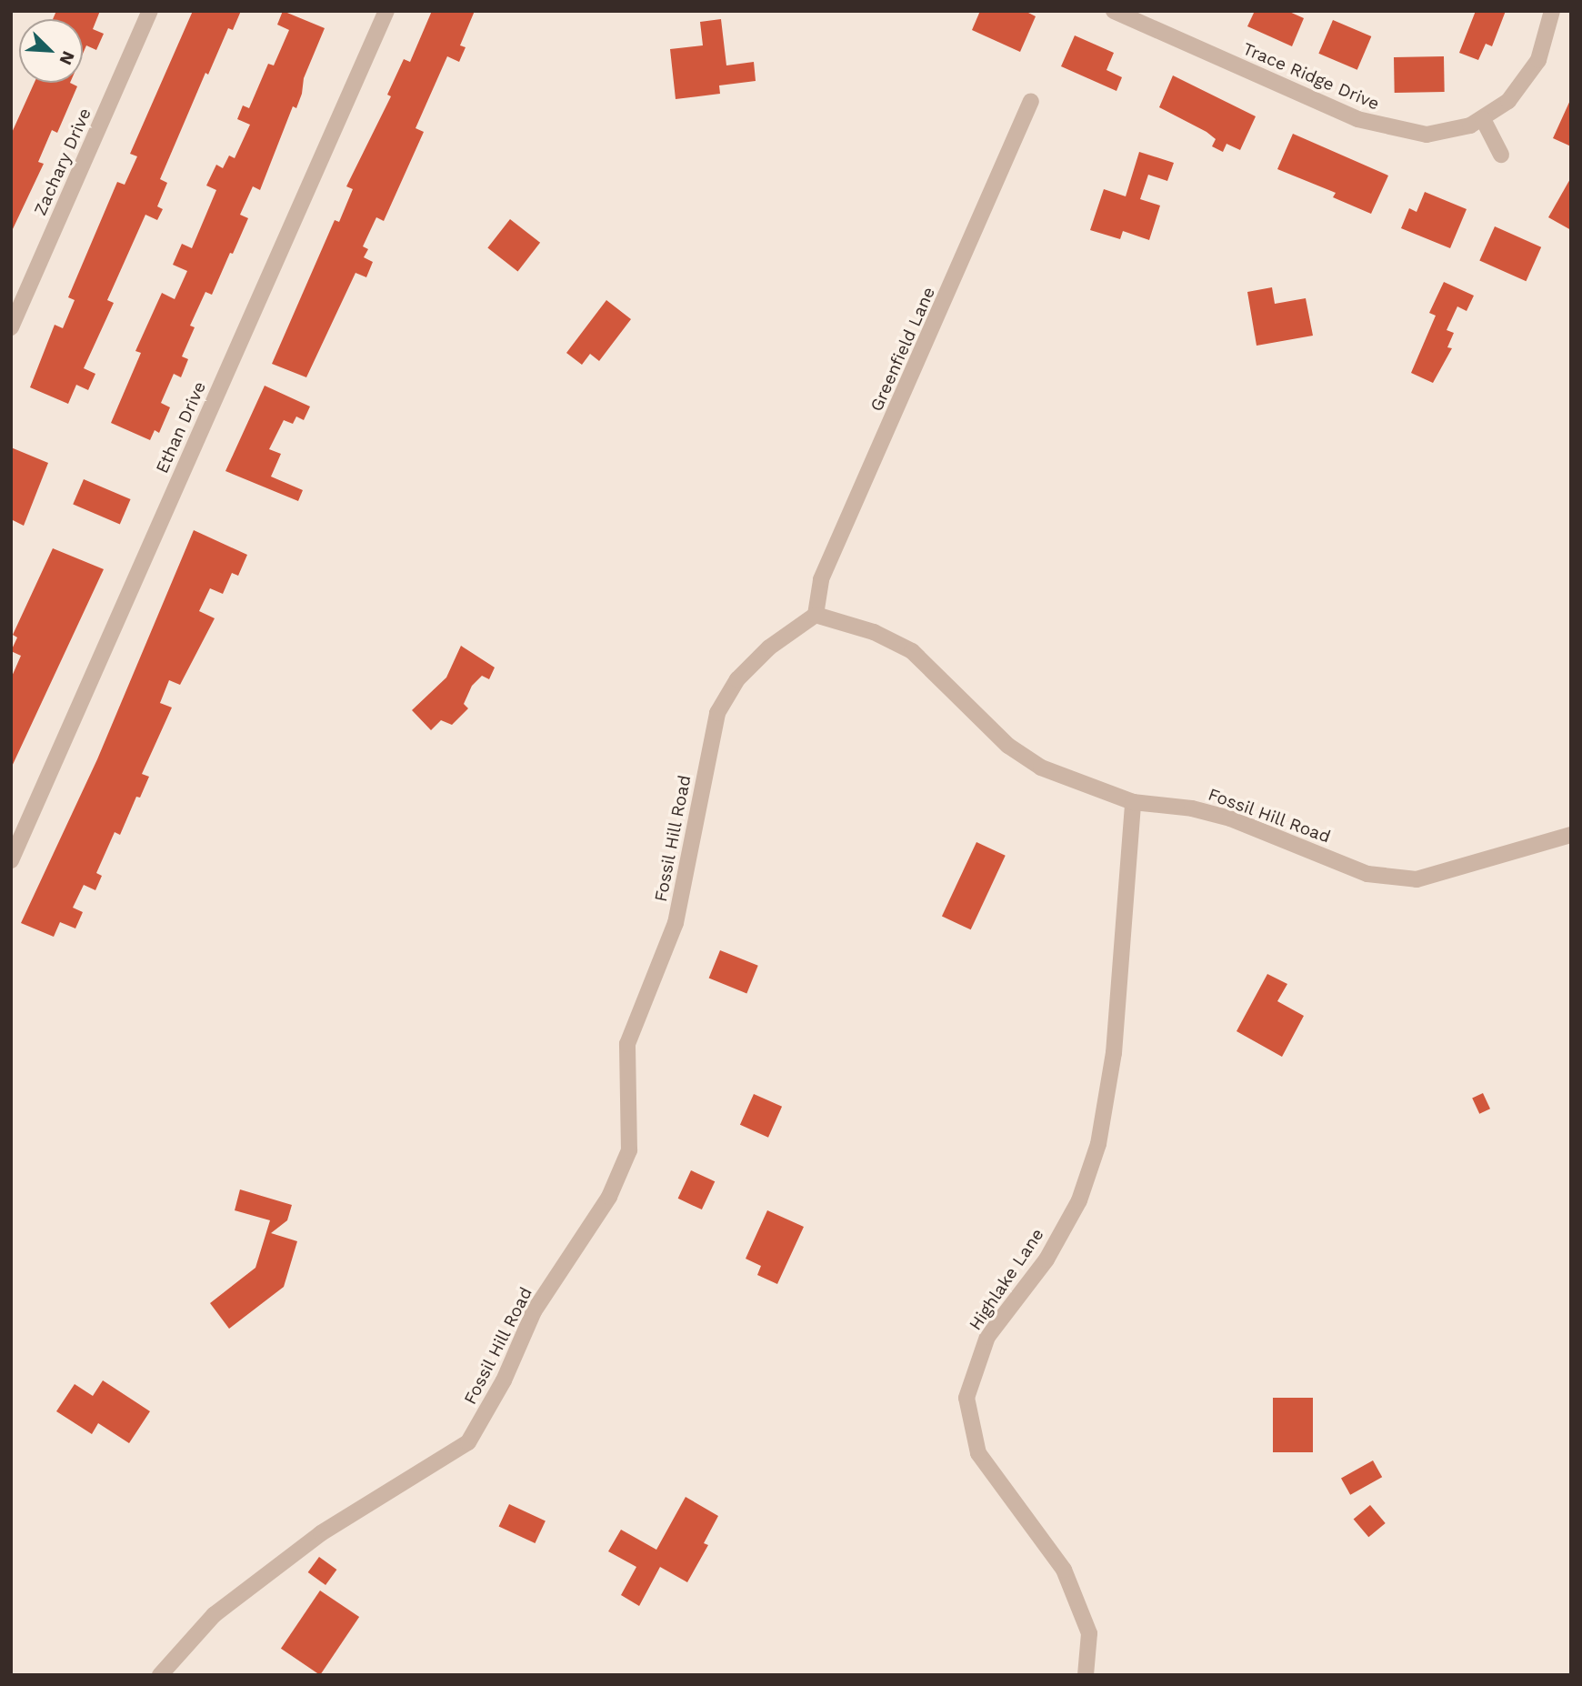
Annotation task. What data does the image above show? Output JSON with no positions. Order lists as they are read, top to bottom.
{
  "streets": {
    "street": [
      "Trace Ridge Drive",
      "Zachary Drive",
      "Greenfield Lane",
      "Ethan Drive",
      "Fossil Hill Road",
      "Highlake Lane"
    ]
  },
  "crossings": [
    ["Greenfield Lane", "Fossil Hill Road"],
    ["Fossil Hill Road", "Highlake Lane"]
  ],
  "north": "bottom right"
}
